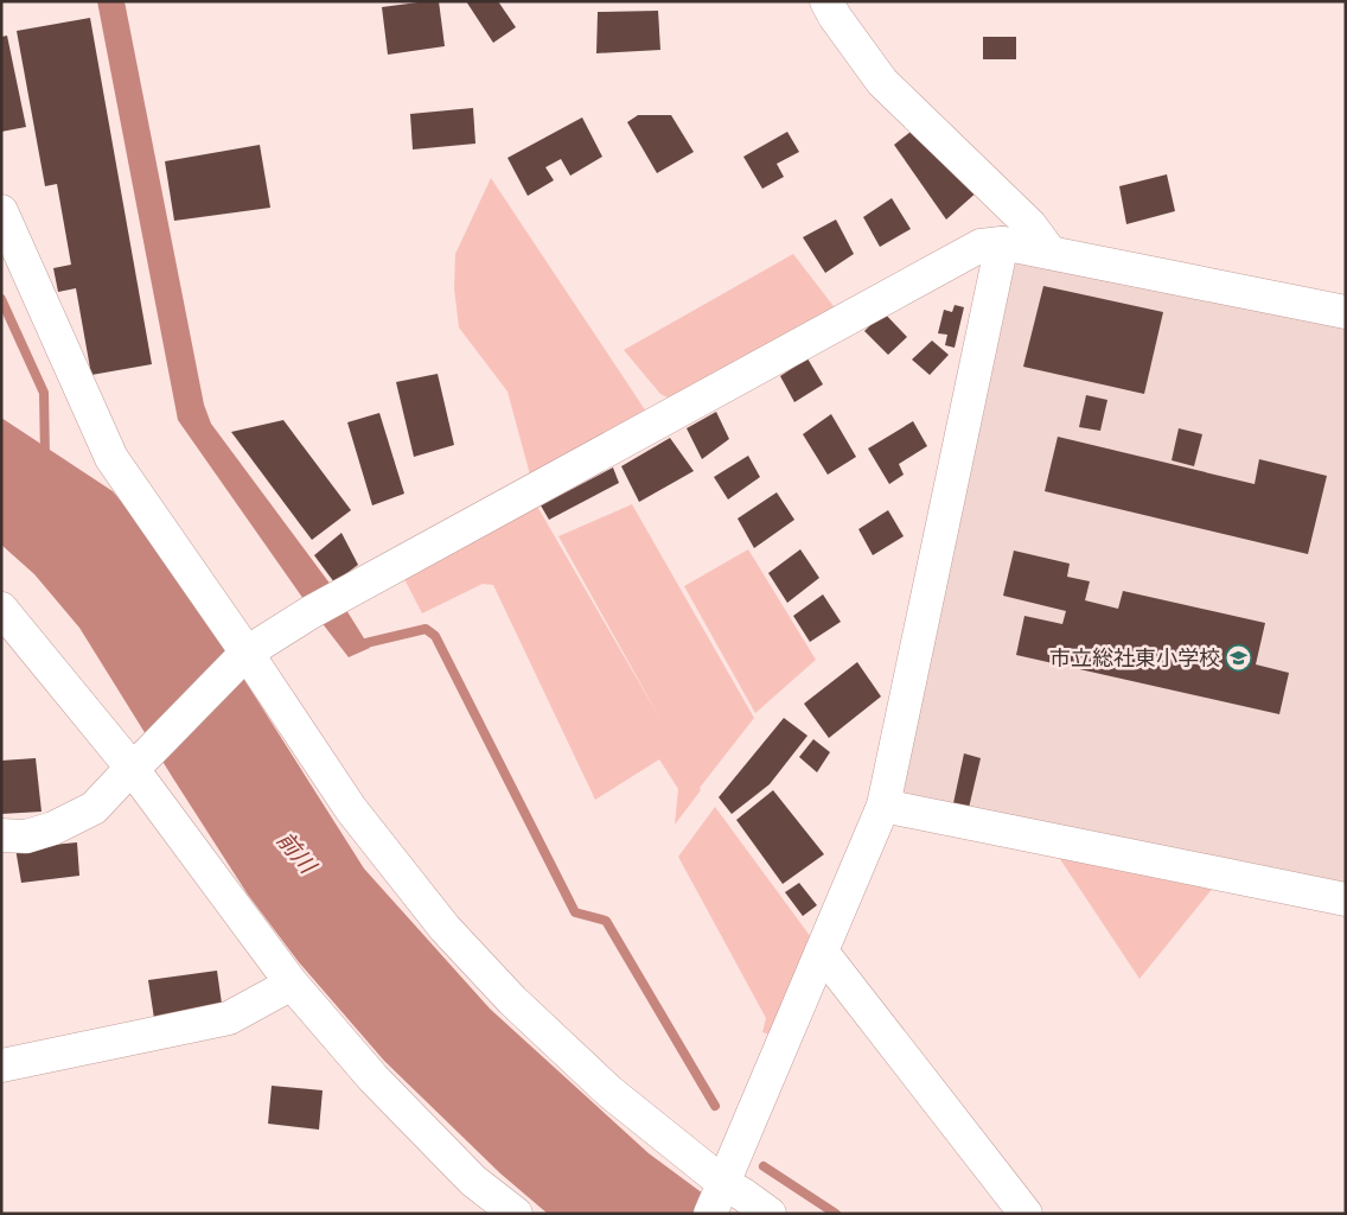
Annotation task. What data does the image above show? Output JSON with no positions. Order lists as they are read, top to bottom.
{
  "water": ["前川"],
  "places": {
    "school or university": ["市立総社東小学校"]
  }
}
